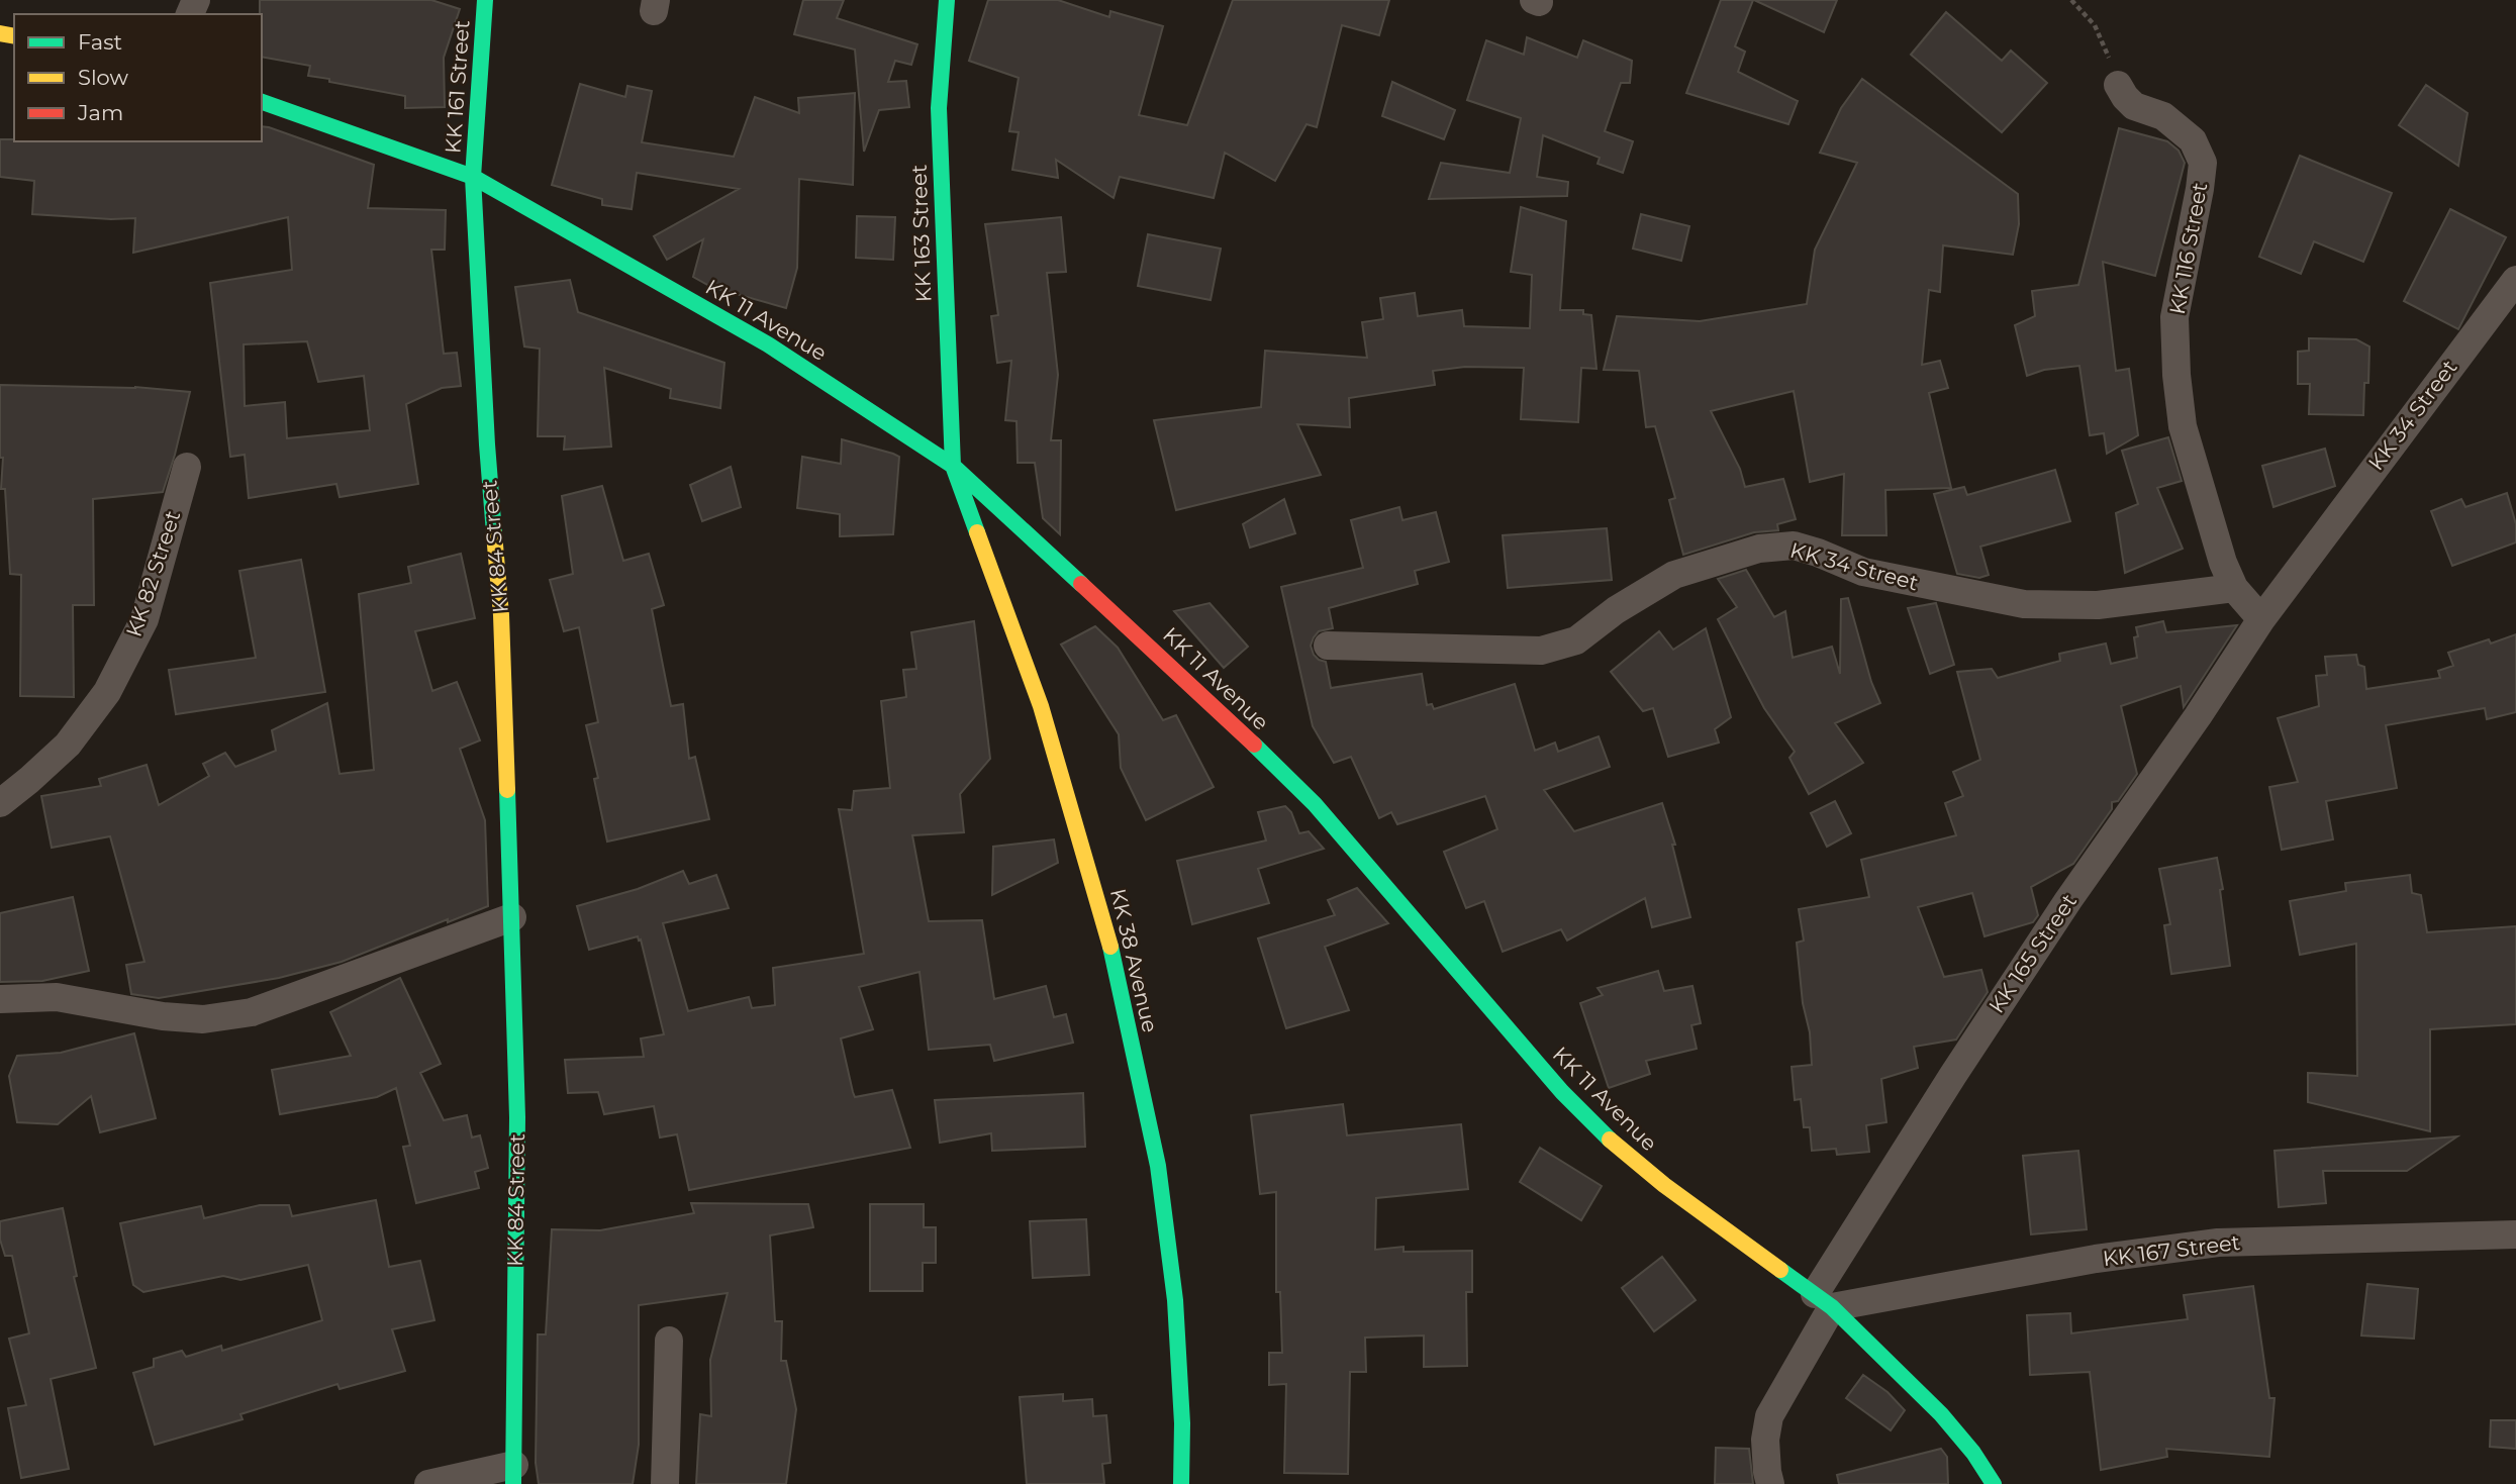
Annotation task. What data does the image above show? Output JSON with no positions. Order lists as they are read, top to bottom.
{
  "streets": {
    "street": [
      "KK 161 Street",
      "KK 163 Street",
      "KK 116 Street",
      "KK 11 Avenue",
      "KK 34 Street",
      "KK 84 Street",
      "KK 82 Street",
      "KK 165 Street",
      "KK 38 Avenue",
      "KK 167 Street"
    ]
  },
  "crossings": [
    ["KK 161 Street", "KK 11 Avenue"],
    ["KK 161 Street", "KK 84 Street"],
    ["KK 163 Street", "KK 11 Avenue"],
    ["KK 163 Street", "KK 38 Avenue"],
    ["KK 116 Street", "KK 34 Street"],
    ["KK 116 Street", "KK 165 Street"],
    ["KK 11 Avenue", "KK 84 Street"],
    ["KK 11 Avenue", "KK 165 Street"],
    ["KK 11 Avenue", "KK 38 Avenue"],
    ["KK 11 Avenue", "KK 167 Street"],
    ["KK 34 Street", "KK 165 Street"],
    ["KK 165 Street", "KK 167 Street"]
  ],
  "legend": ["Fast", "Slow", "Jam"]
}
